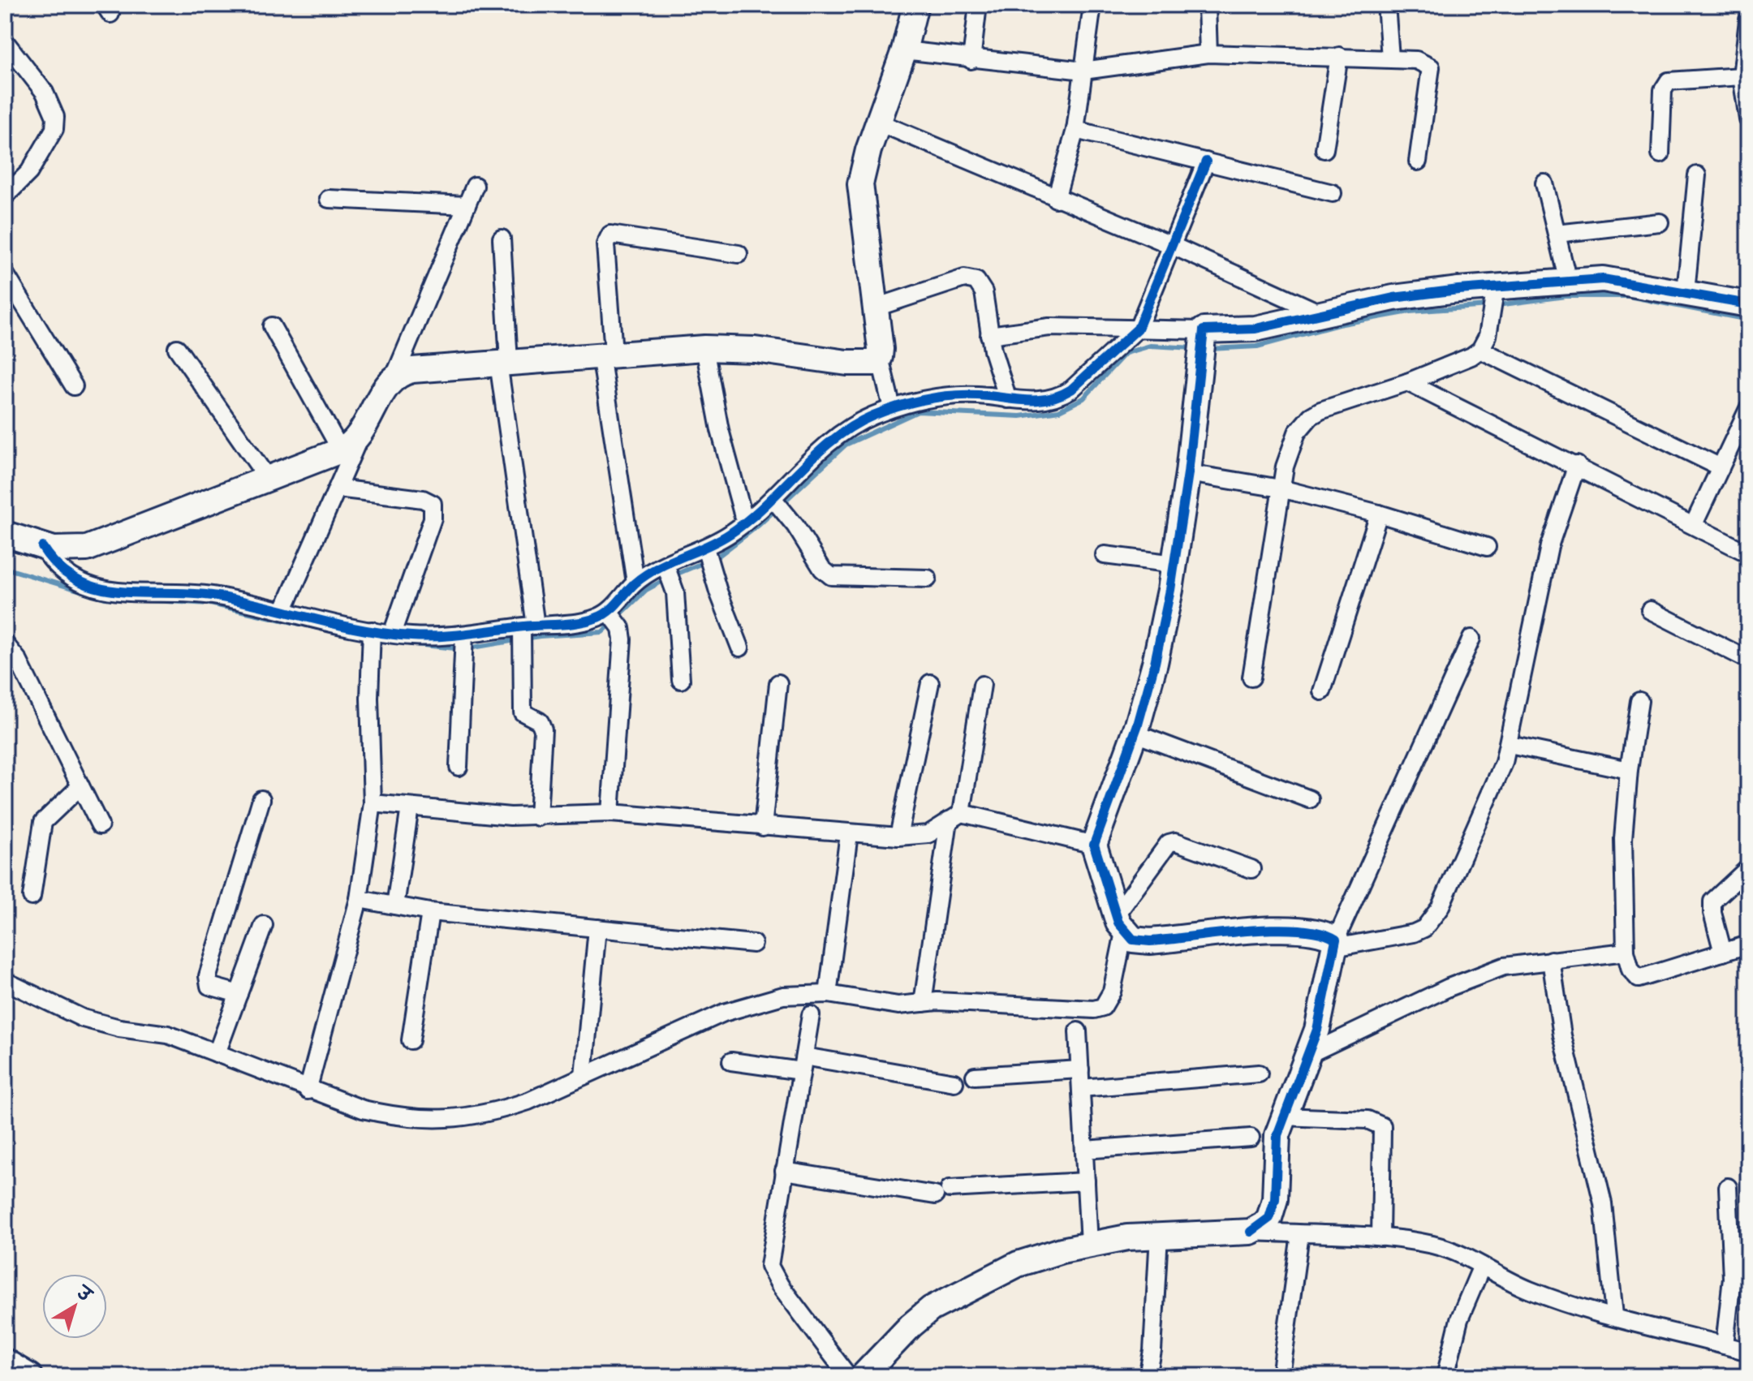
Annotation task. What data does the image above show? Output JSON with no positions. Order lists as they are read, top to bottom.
{
  "north": "top right"
}
